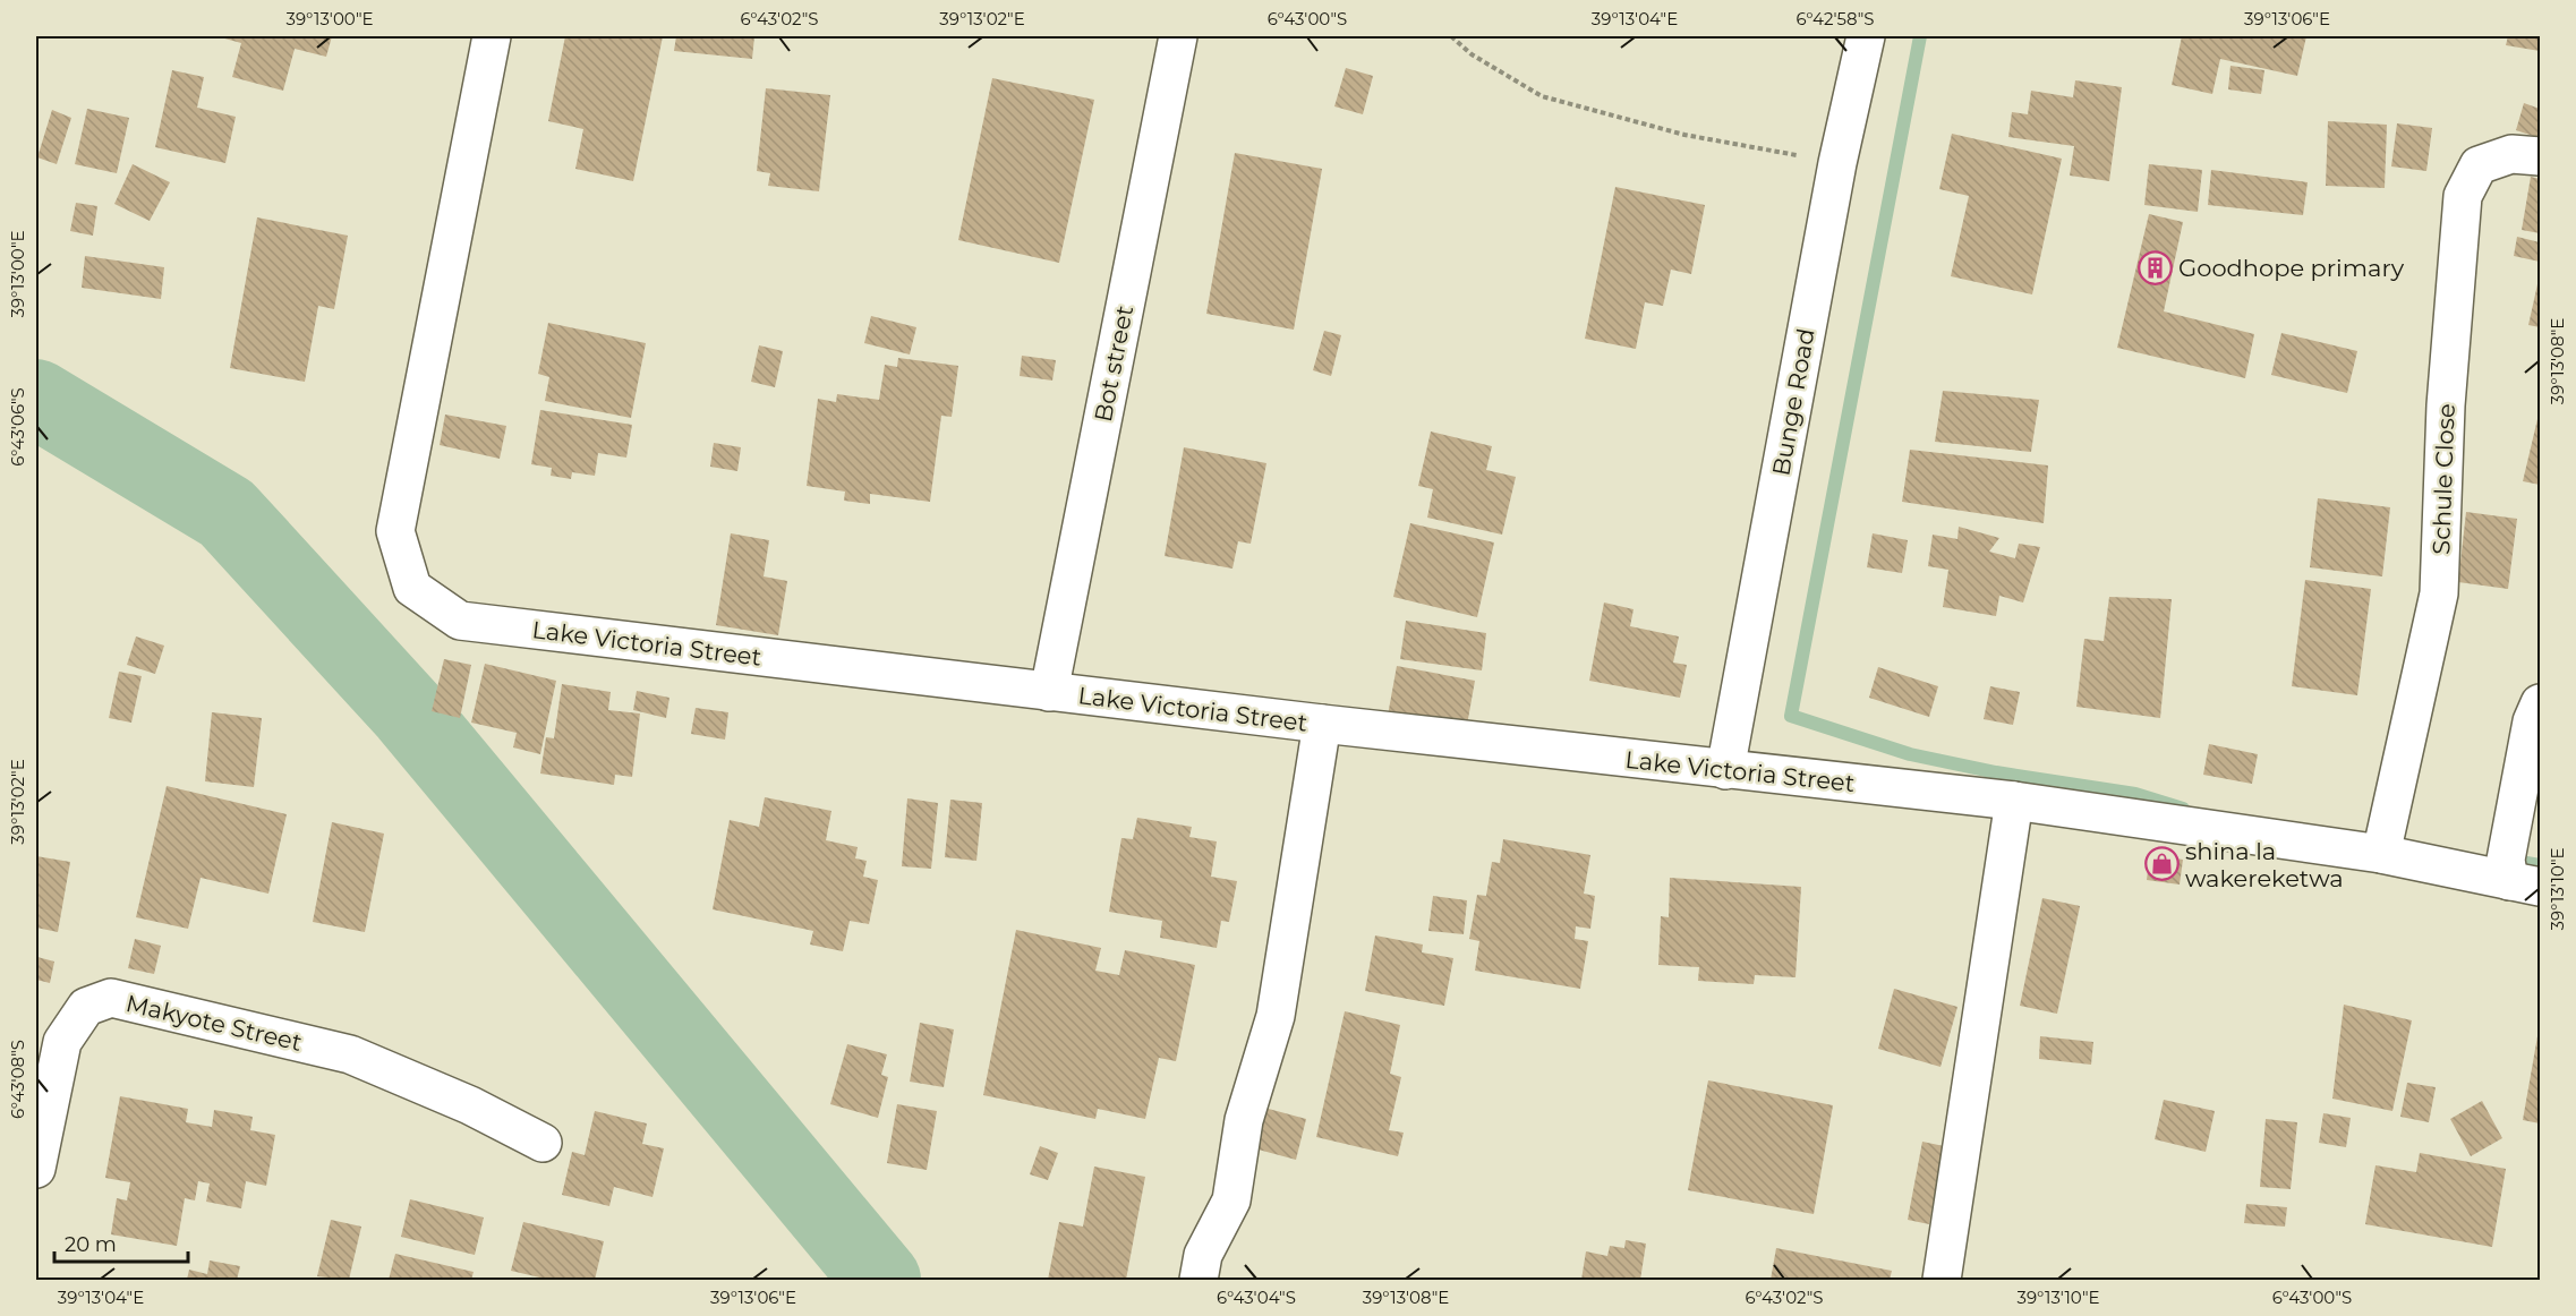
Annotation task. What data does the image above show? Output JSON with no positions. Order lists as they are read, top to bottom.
{
  "streets": {
    "street": [
      "Bot street",
      "Bunge Road",
      "Schule Close",
      "Lake Victoria Street",
      "Makyote Street"
    ]
  },
  "crossings": [
    ["Bot street", "Lake Victoria Street"],
    ["Bunge Road", "Lake Victoria Street"],
    ["Schule Close", "Lake Victoria Street"]
  ],
  "places": {
    "building": ["Goodhope primary"],
    "shop": ["shina la wakereketwa"]
  },
  "scale_bar": "20 m",
  "coordinates": [
    "39°13'00\"E",
    "6°43'02\"S",
    "39°13'02\"E",
    "6°43'00\"S",
    "39°13'04\"E",
    "6°42'58\"S",
    "39°13'06\"E",
    "39°13'08\"E",
    "6°43'06\"S",
    "39°13'10\"E",
    "6°43'08\"S",
    "6°43'04\"S"
  ]
}
